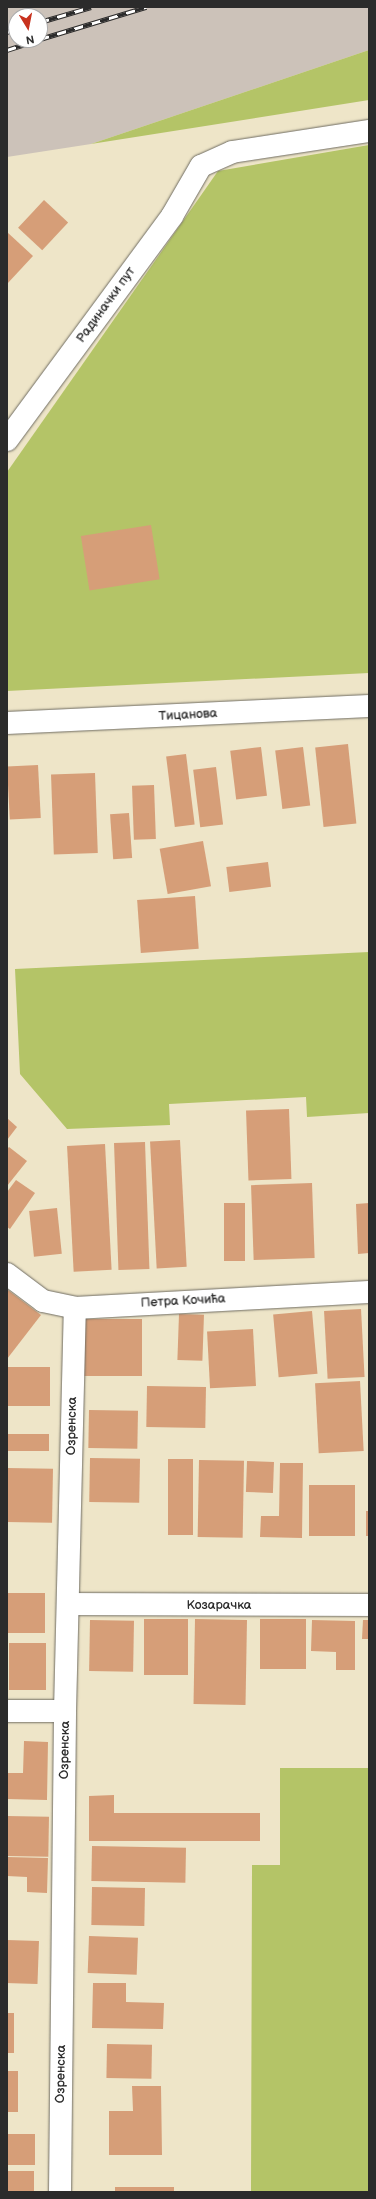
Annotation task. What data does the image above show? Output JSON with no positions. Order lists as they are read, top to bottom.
{
  "streets": {
    "street": [
      "Радиначки пут",
      "Тицанова",
      "Петра Кочића",
      "Озренска",
      "Козарачка"
    ]
  },
  "crossings": [
    ["Петра Кочића", "Озренска"],
    ["Озренска", "Козарачка"]
  ],
  "north": "bottom"
}
